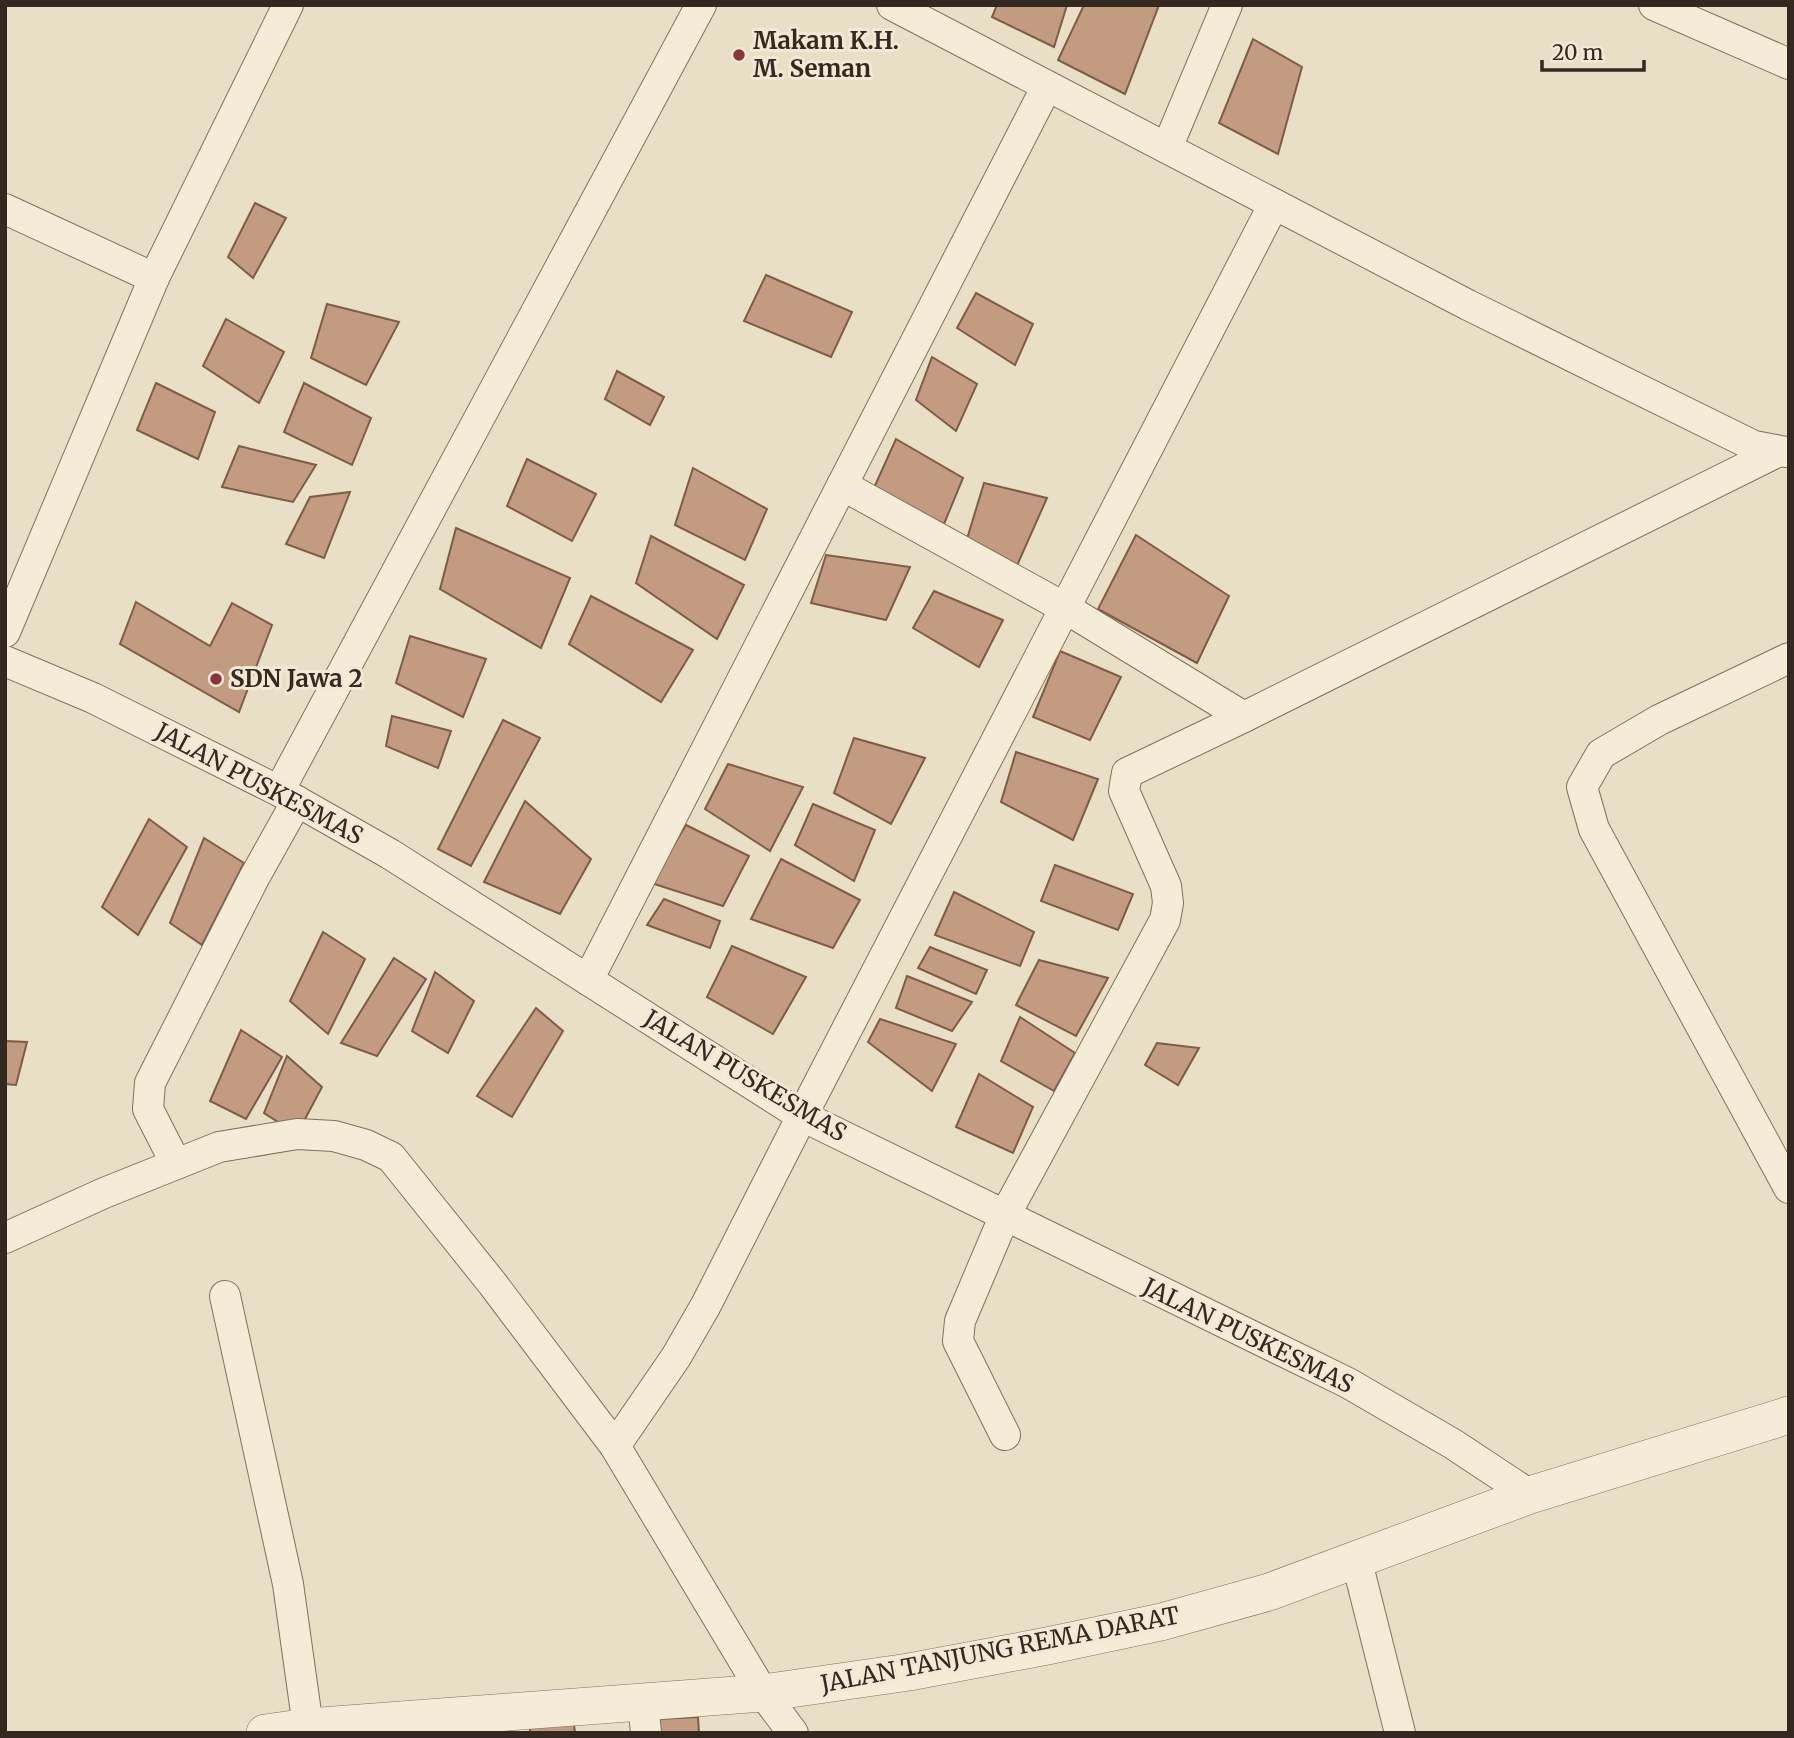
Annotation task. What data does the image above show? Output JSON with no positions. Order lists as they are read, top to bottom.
{
  "streets": {
    "street": ["JALAN PUSKESMAS", "JALAN TANJUNG REMA DARAT"]
  },
  "crossings": [
    ["JALAN PUSKESMAS", "JALAN TANJUNG REMA DARAT"]
  ],
  "places": ["Makam K.H. M. Seman", "SDN Jawa 2"],
  "scale_bar": "20 m"
}
